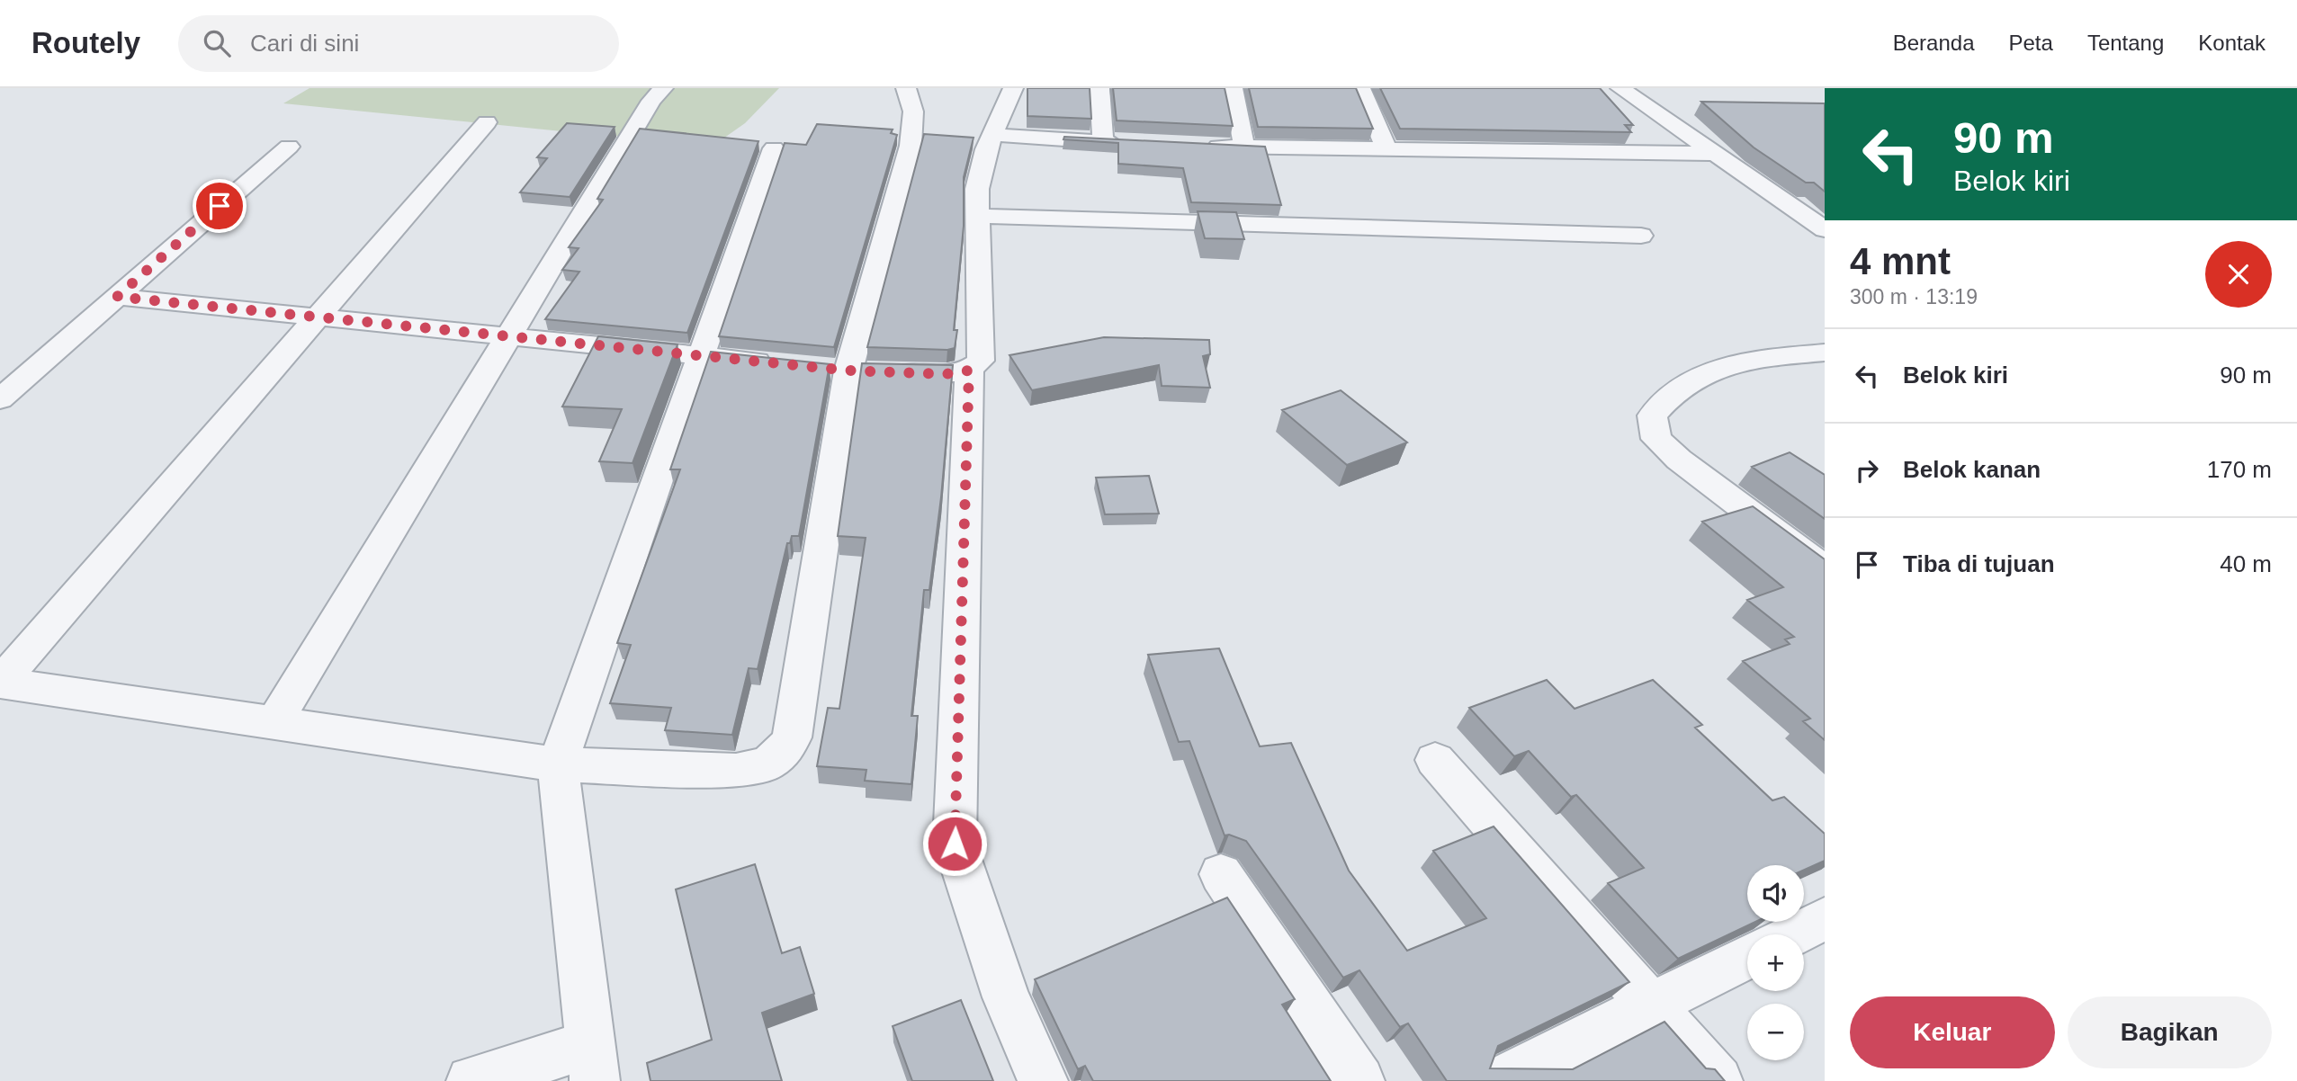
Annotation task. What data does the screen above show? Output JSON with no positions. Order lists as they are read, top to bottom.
{
  "page": {
    "header": "Routely",
    "search": "Cari di sini",
    "nav": [
      "Beranda",
      "Peta",
      "Tentang",
      "Kontak"
    ],
    "turn": ["90 m", "Belok kiri"],
    "heading": ["4 mnt", "300 m · 13:19"],
    "list": [
      {
        "name": "Belok kiri",
        "value": "90 m"
      },
      {
        "name": "Belok kanan",
        "value": "170 m"
      },
      {
        "name": "Tiba di tujuan",
        "value": "40 m"
      }
    ],
    "map_buttons": ["+", "−"],
    "buttons": ["Keluar", "Bagikan"]
  }
}
